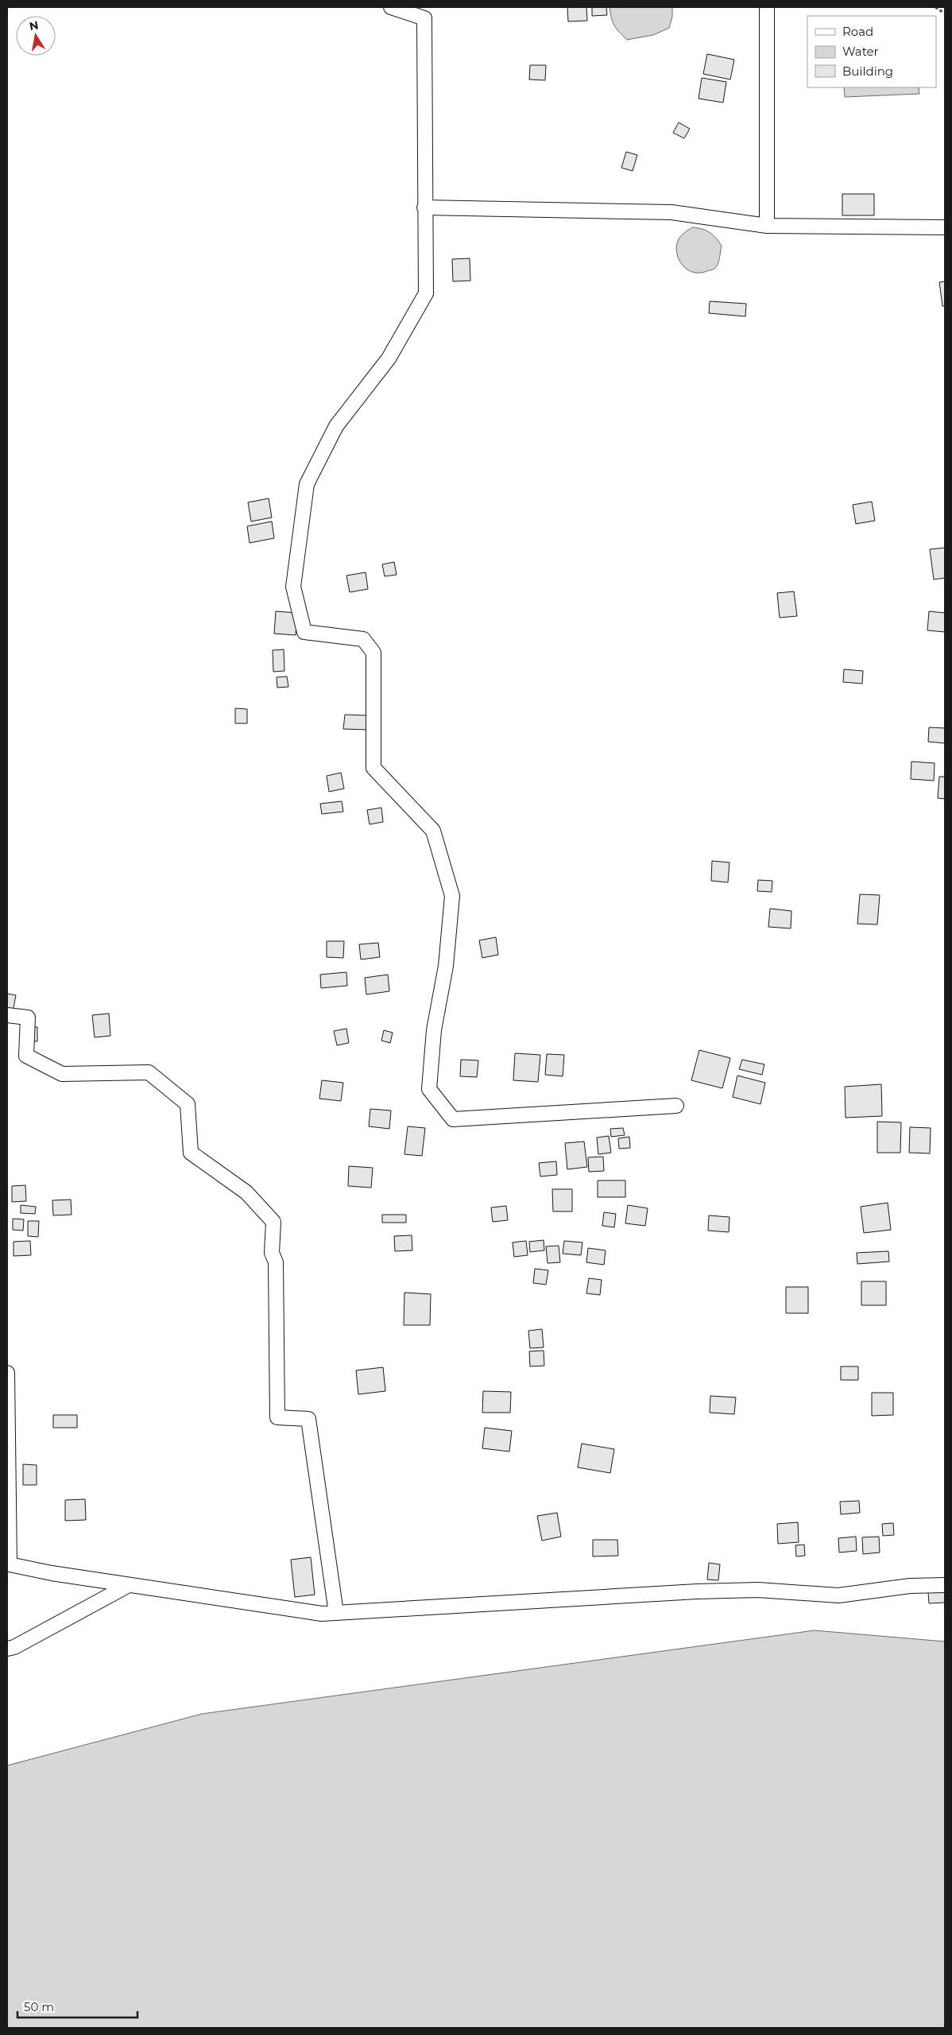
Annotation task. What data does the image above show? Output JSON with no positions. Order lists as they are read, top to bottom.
{
  "legend": ["Road", "Water", "Building"],
  "scale_bar": "50 m",
  "north": "top"
}
